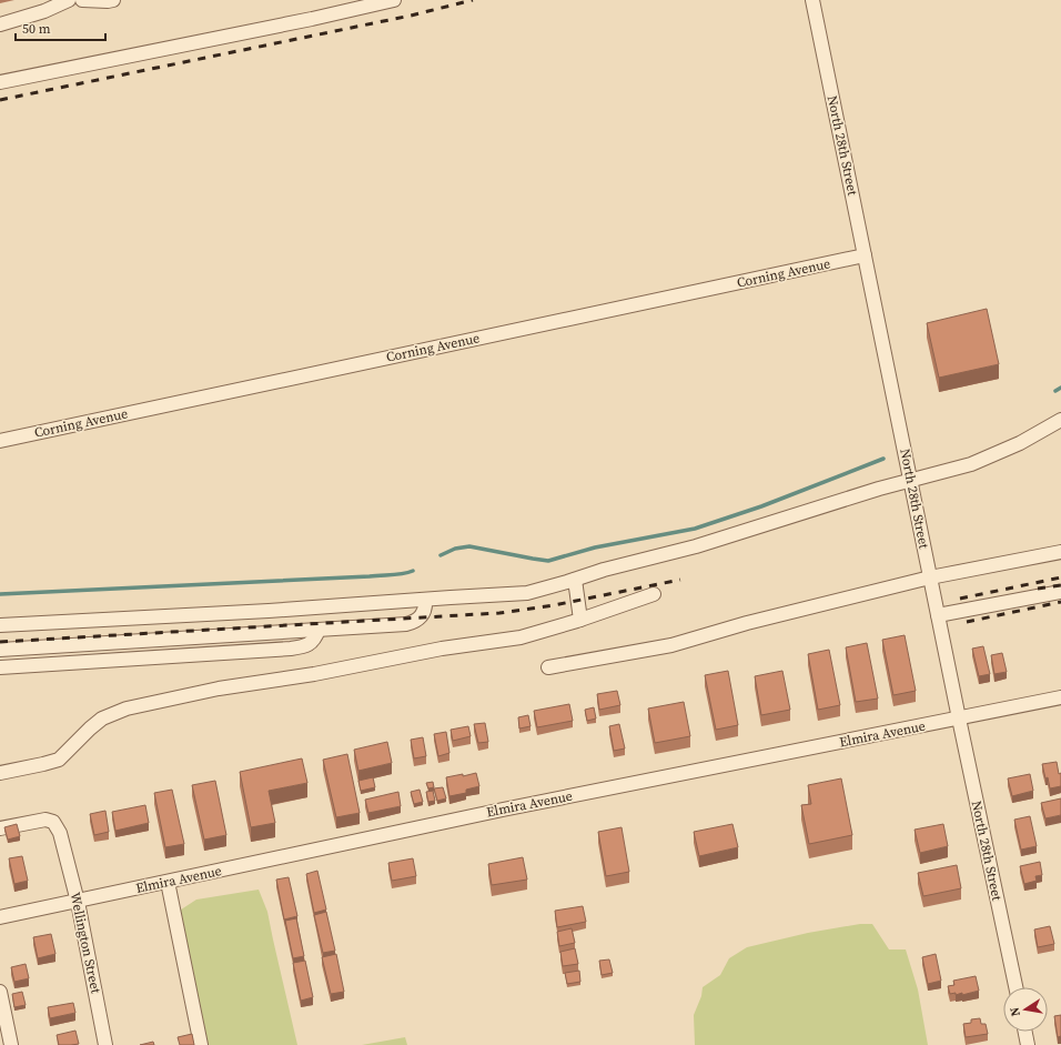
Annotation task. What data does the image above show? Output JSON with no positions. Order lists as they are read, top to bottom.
{
  "streets": {
    "street": [
      "North 28th Street",
      "Corning Avenue",
      "Elmira Avenue",
      "Wellington Street"
    ]
  },
  "crossings": [
    ["North 28th Street", "Corning Avenue"],
    ["North 28th Street", "Elmira Avenue"],
    ["Elmira Avenue", "Wellington Street"]
  ],
  "scale_bar": "50 m",
  "north": "left"
}
